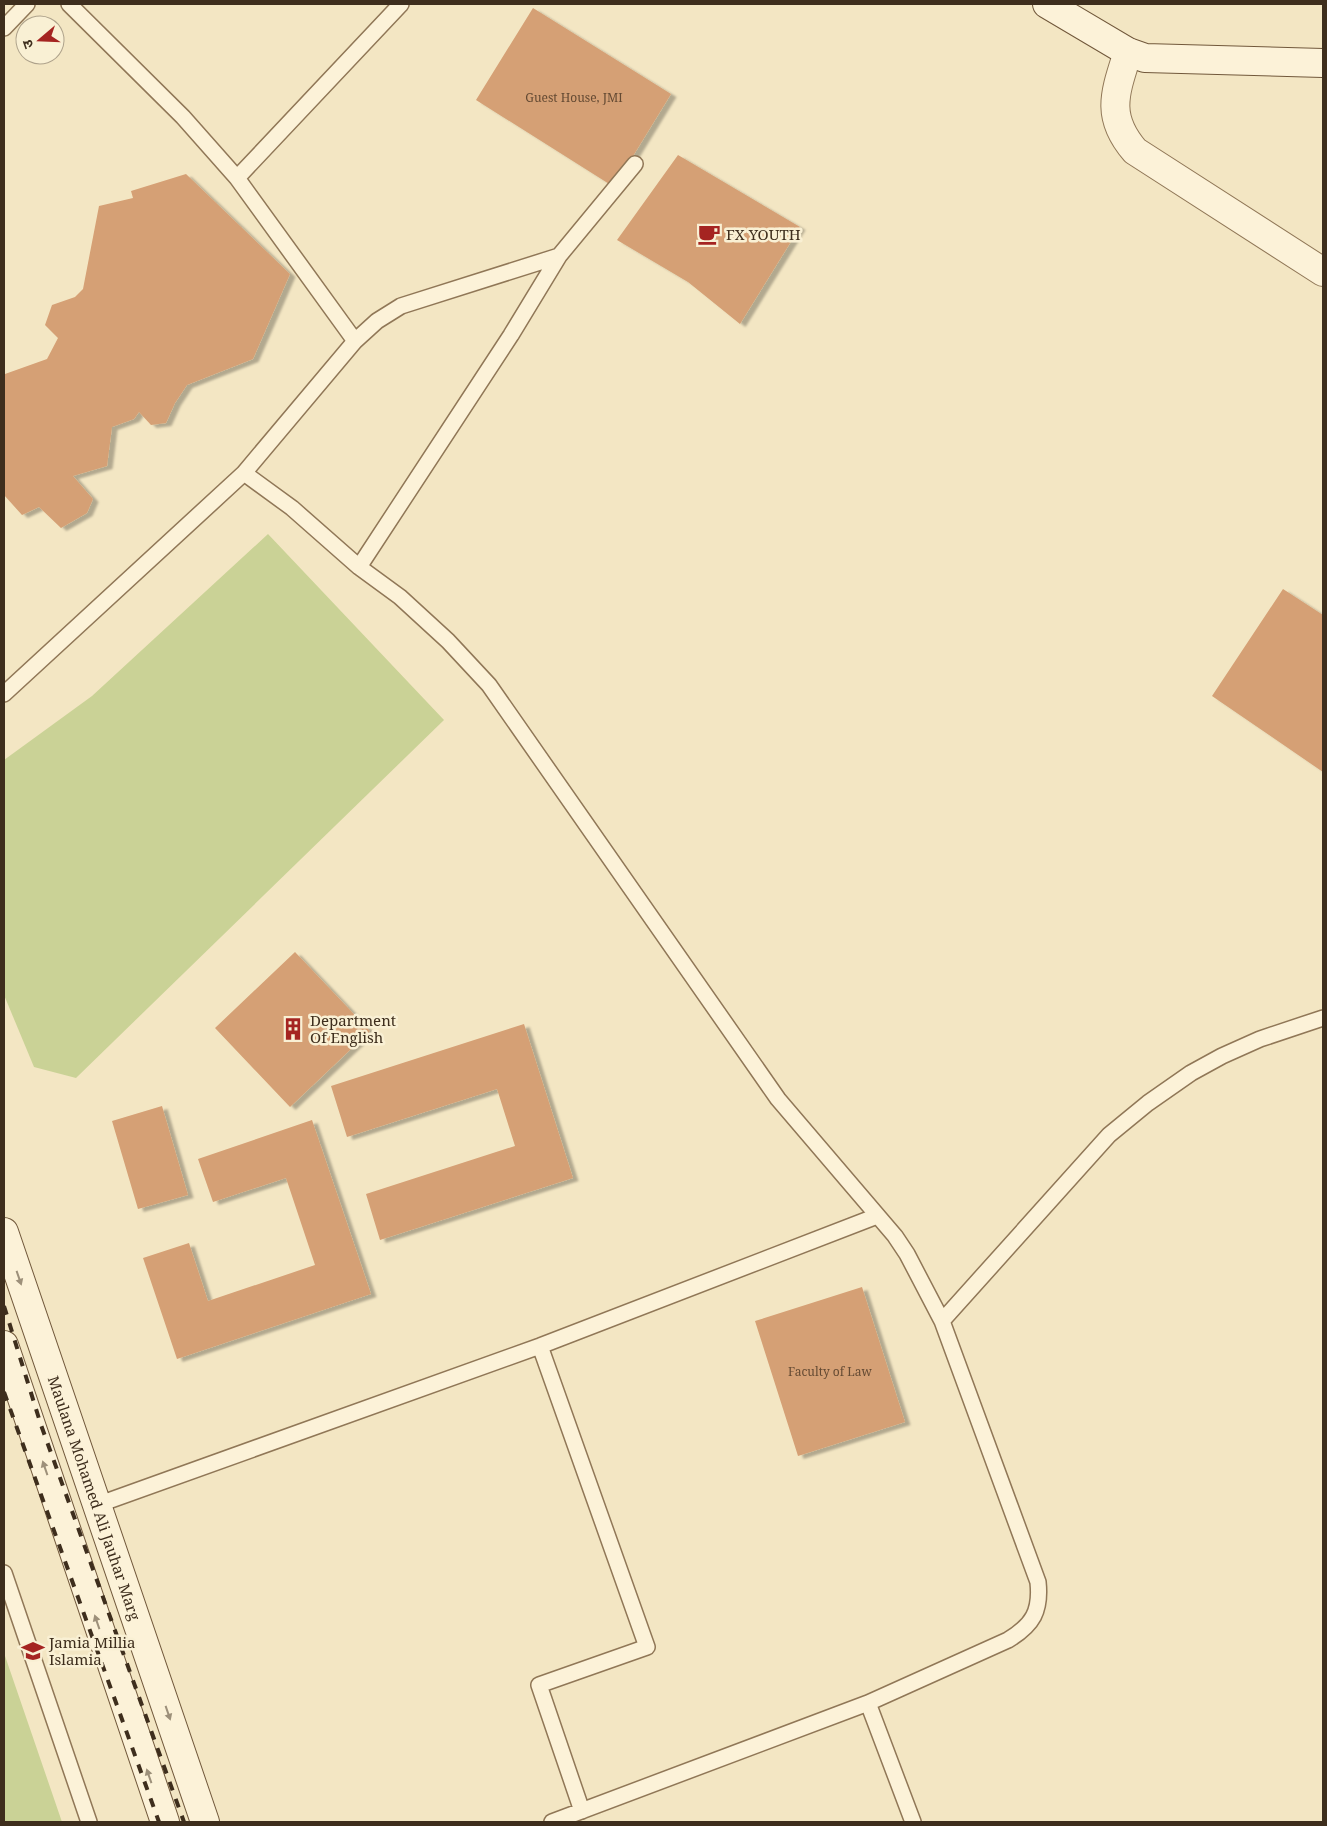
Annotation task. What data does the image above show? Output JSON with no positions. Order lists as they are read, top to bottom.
{
  "streets": {
    "main road": ["Maulana Mohamed Ali Jauhar Marg"]
  },
  "places": {
    "cafe": ["FX YOUTH"],
    "building": ["Department Of English"],
    "school or university": ["Jamia Millia Islamia"]
  },
  "house_numbers": ["Guest House, JMI", "Faculty of Law"],
  "north": "left"
}
